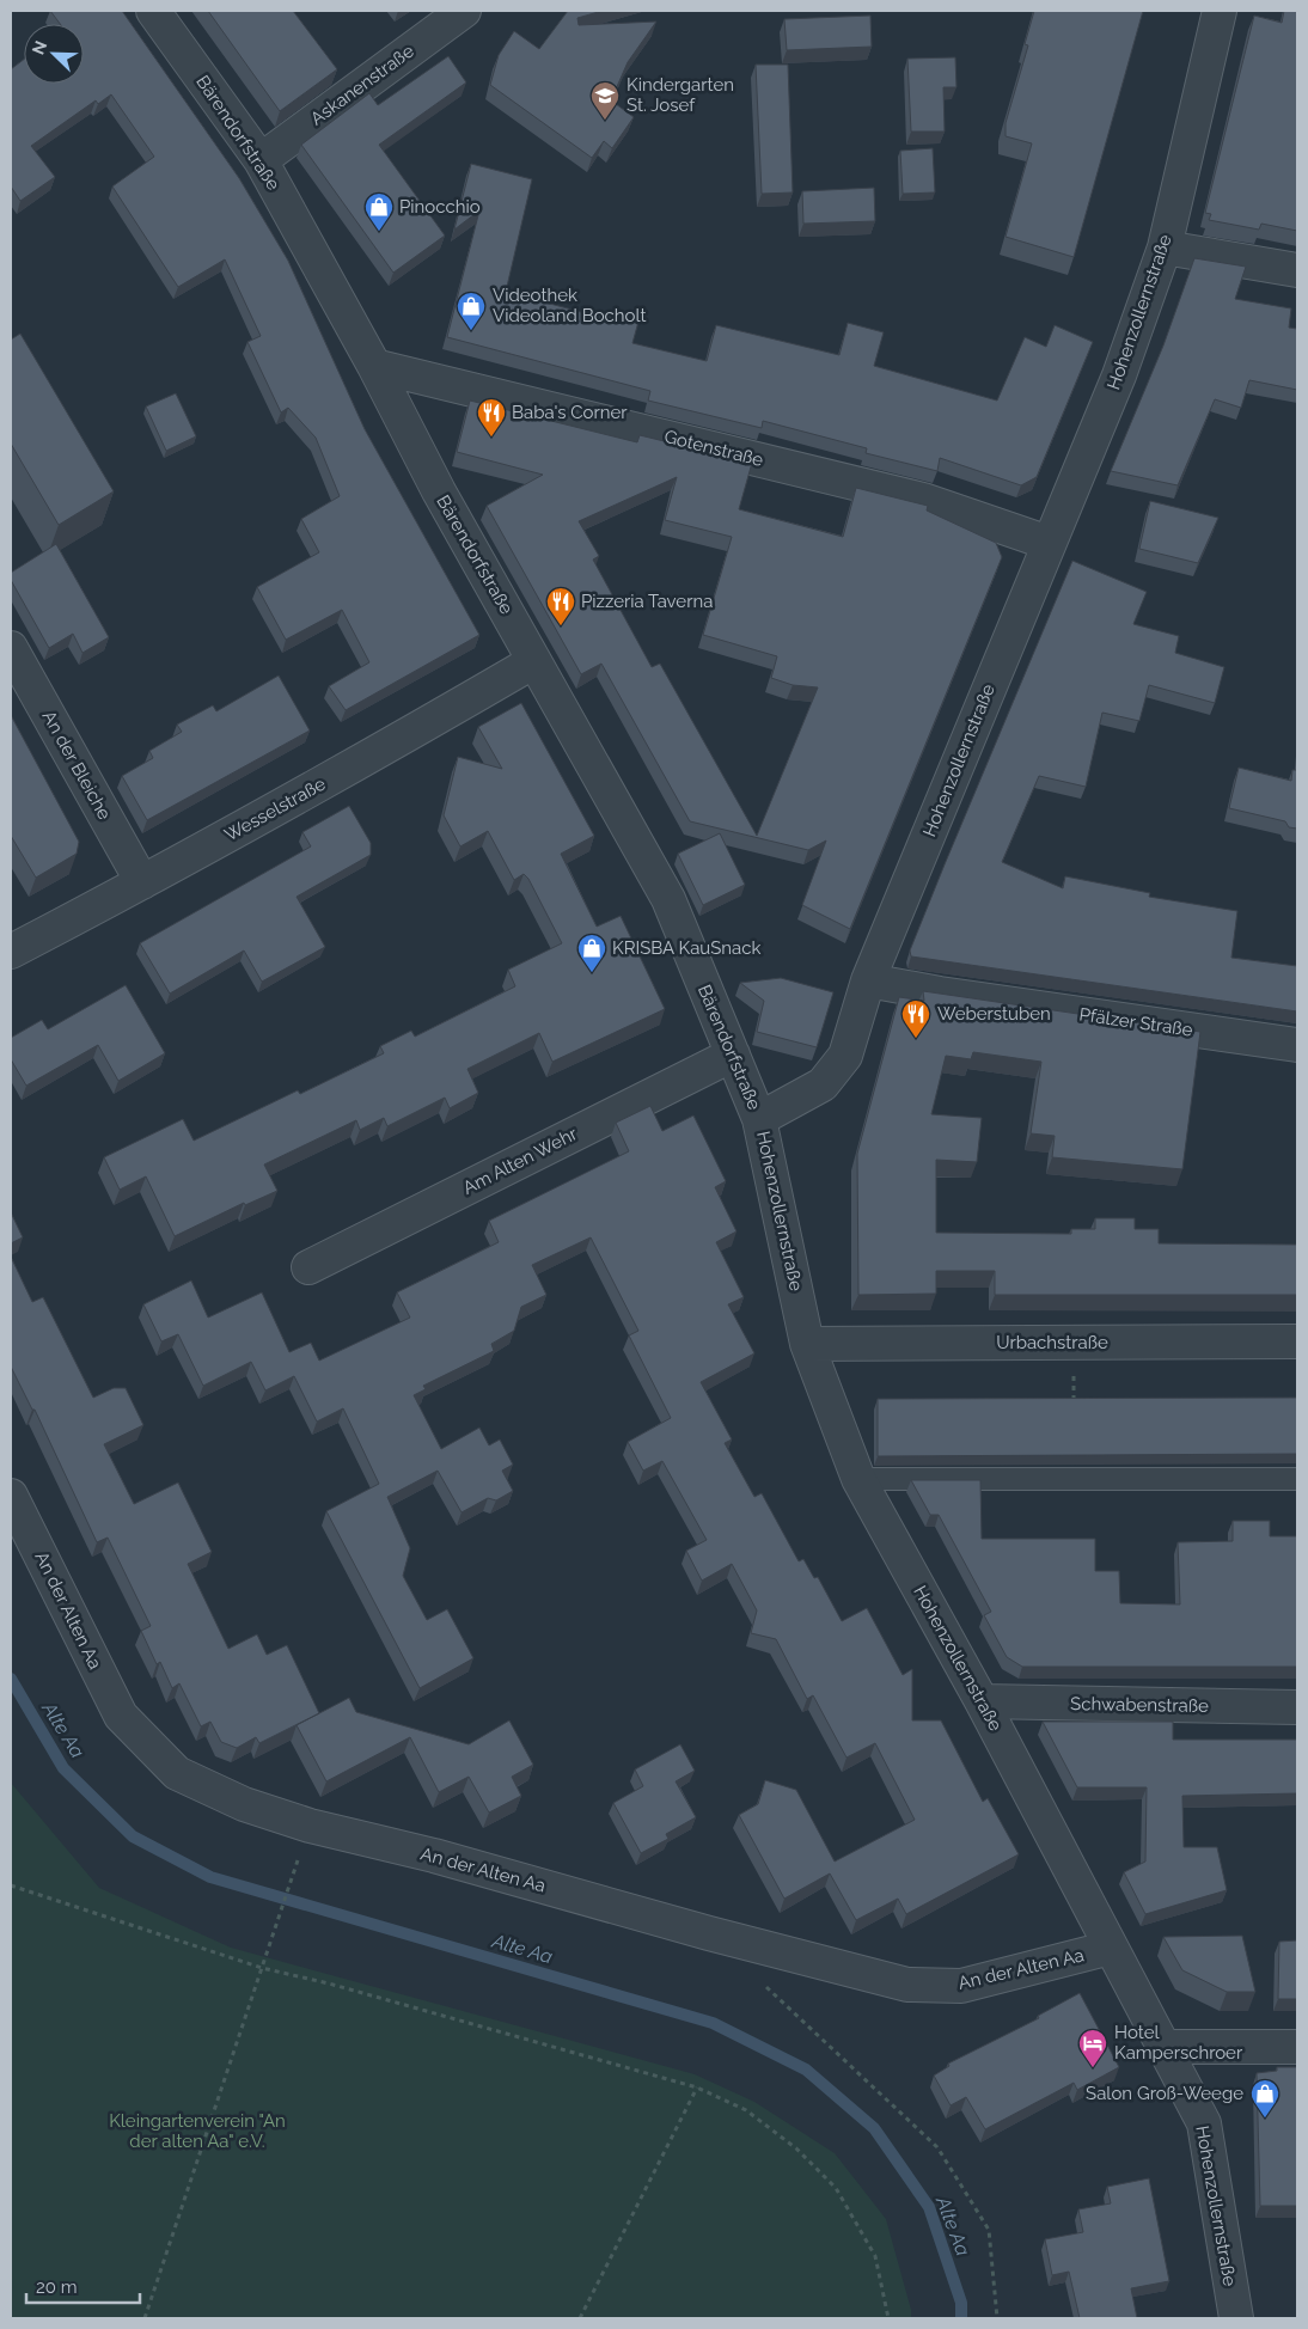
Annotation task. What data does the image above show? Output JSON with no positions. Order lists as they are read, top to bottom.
{
  "streets": {
    "street": [
      "Askanenstraße",
      "Bärendorfstraße",
      "Hohenzollernstraße",
      "Gotenstraße",
      "An der Bleiche",
      "Wesselstraße",
      "Pfälzer Straße",
      "Am Alten Wehr",
      "Urbachstraße",
      "An der Alten Aa",
      "Schwabenstraße"
    ]
  },
  "crossings": [
    ["Askanenstraße", "Bärendorfstraße"],
    ["Bärendorfstraße", "Hohenzollernstraße"],
    ["Bärendorfstraße", "Gotenstraße"],
    ["Bärendorfstraße", "Wesselstraße"],
    ["Bärendorfstraße", "Am Alten Wehr"],
    ["Hohenzollernstraße", "Gotenstraße"],
    ["Hohenzollernstraße", "Pfälzer Straße"],
    ["Hohenzollernstraße", "Urbachstraße"],
    ["Hohenzollernstraße", "An der Alten Aa"],
    ["Hohenzollernstraße", "Schwabenstraße"],
    ["An der Bleiche", "Wesselstraße"]
  ],
  "water": ["Alte Aa"],
  "parks": ["Kleingartenverein \"An der alten Aa\" e.V."],
  "places": {
    "school or university": ["Kindergarten St. Josef"],
    "shop": [
      "Pinocchio",
      "Videothek Videoland Bocholt",
      "KRISBA KauSnack",
      "Salon Groß-Weege"
    ],
    "restaurant": ["Baba's Corner", "Pizzeria Taverna", "Weberstuben"],
    "hotel": ["Hotel Kamperschroer"]
  },
  "scale_bar": "20 m",
  "north": "top left"
}
